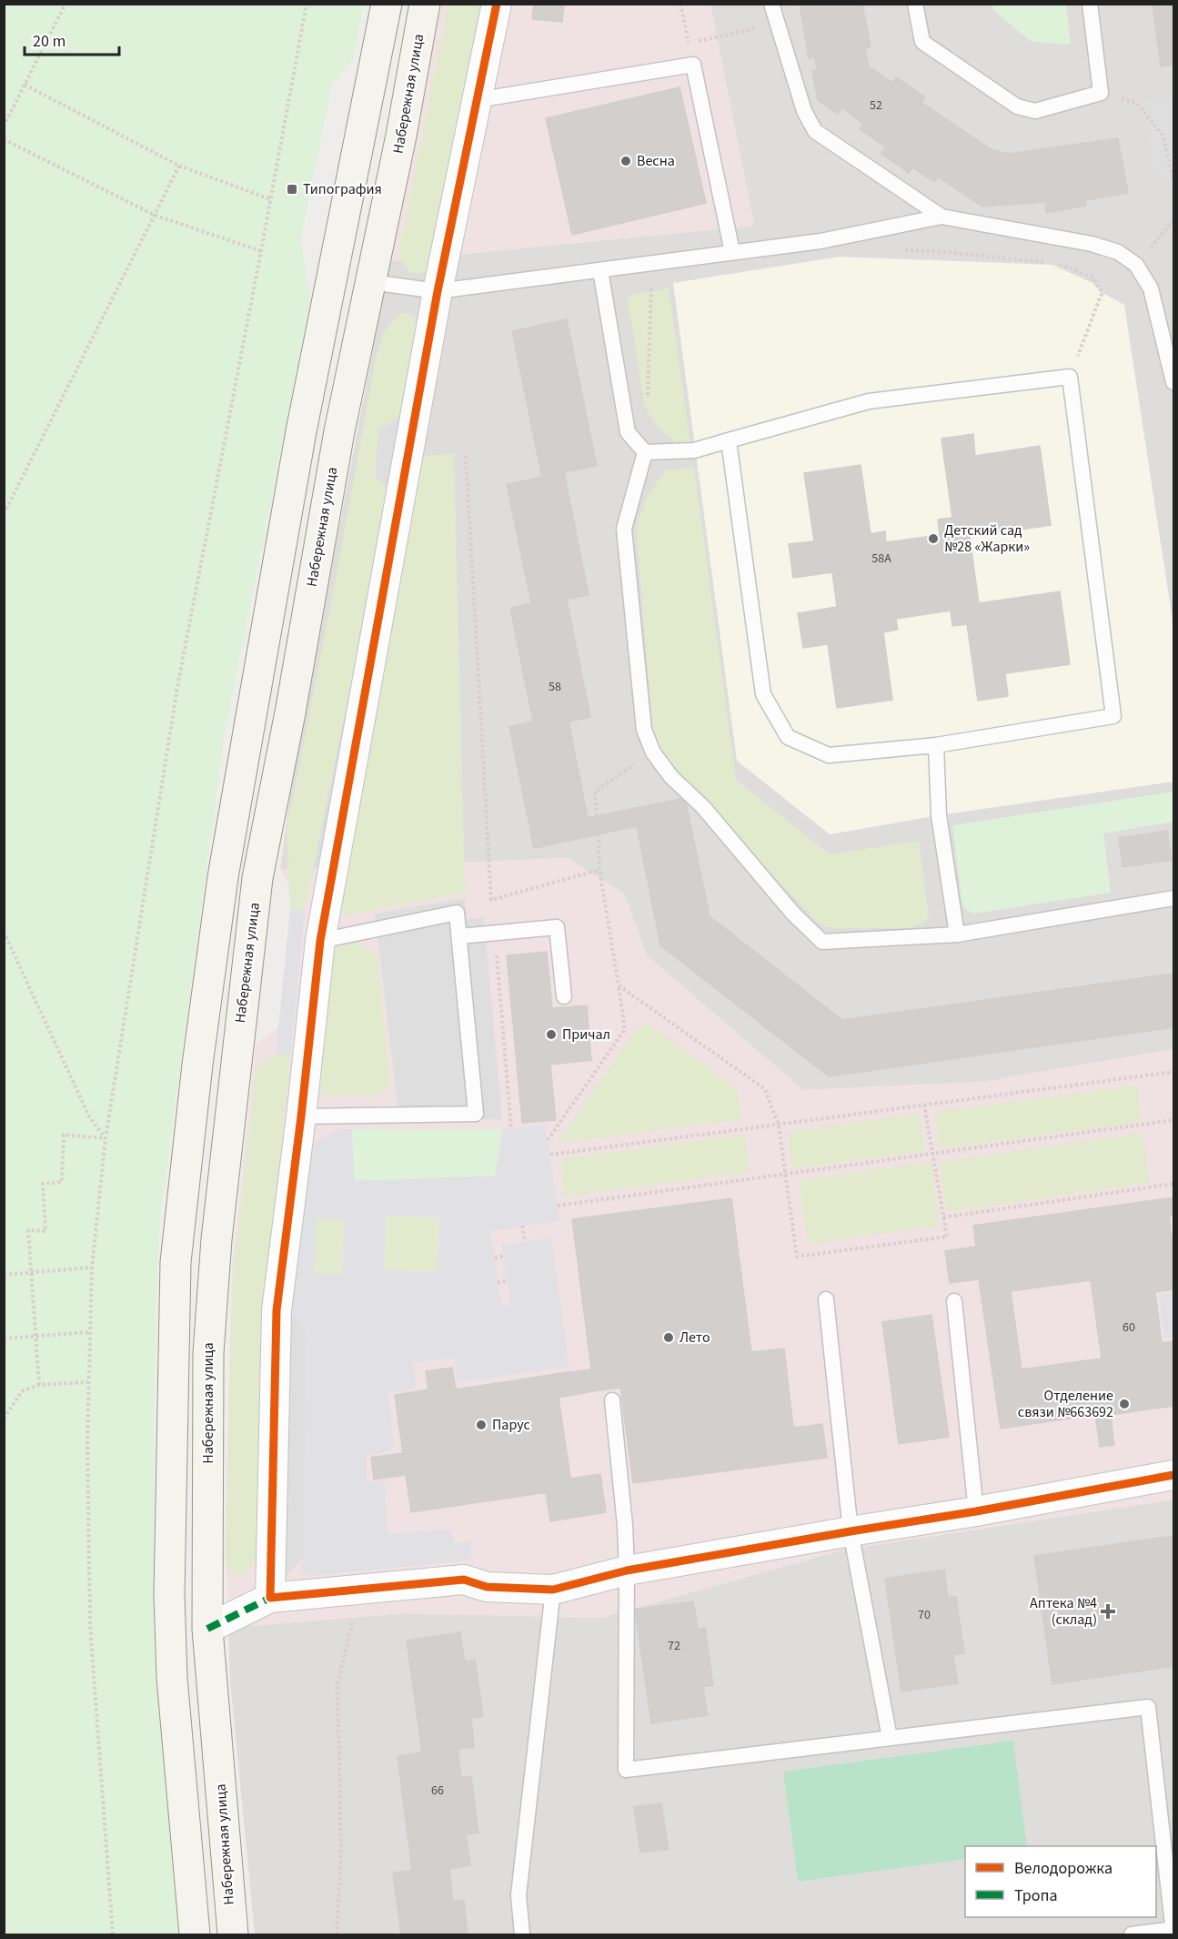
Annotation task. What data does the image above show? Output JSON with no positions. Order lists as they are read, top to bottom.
{
  "streets": {
    "main road": ["Набережная улица"]
  },
  "places": {
    "other": [
      "Весна",
      "Детский сад №28 «Жарки»",
      "Причал",
      "Лето",
      "Отделение связи №663692",
      "Парус"
    ],
    "transit": ["Типография"],
    "health": ["Аптека №4 (склад)"]
  },
  "house_numbers": [
    "52",
    "58А",
    "58",
    "60",
    "70",
    "72",
    "66"
  ],
  "legend": ["Велодорожка", "Тропа"],
  "scale_bar": "20 m"
}
